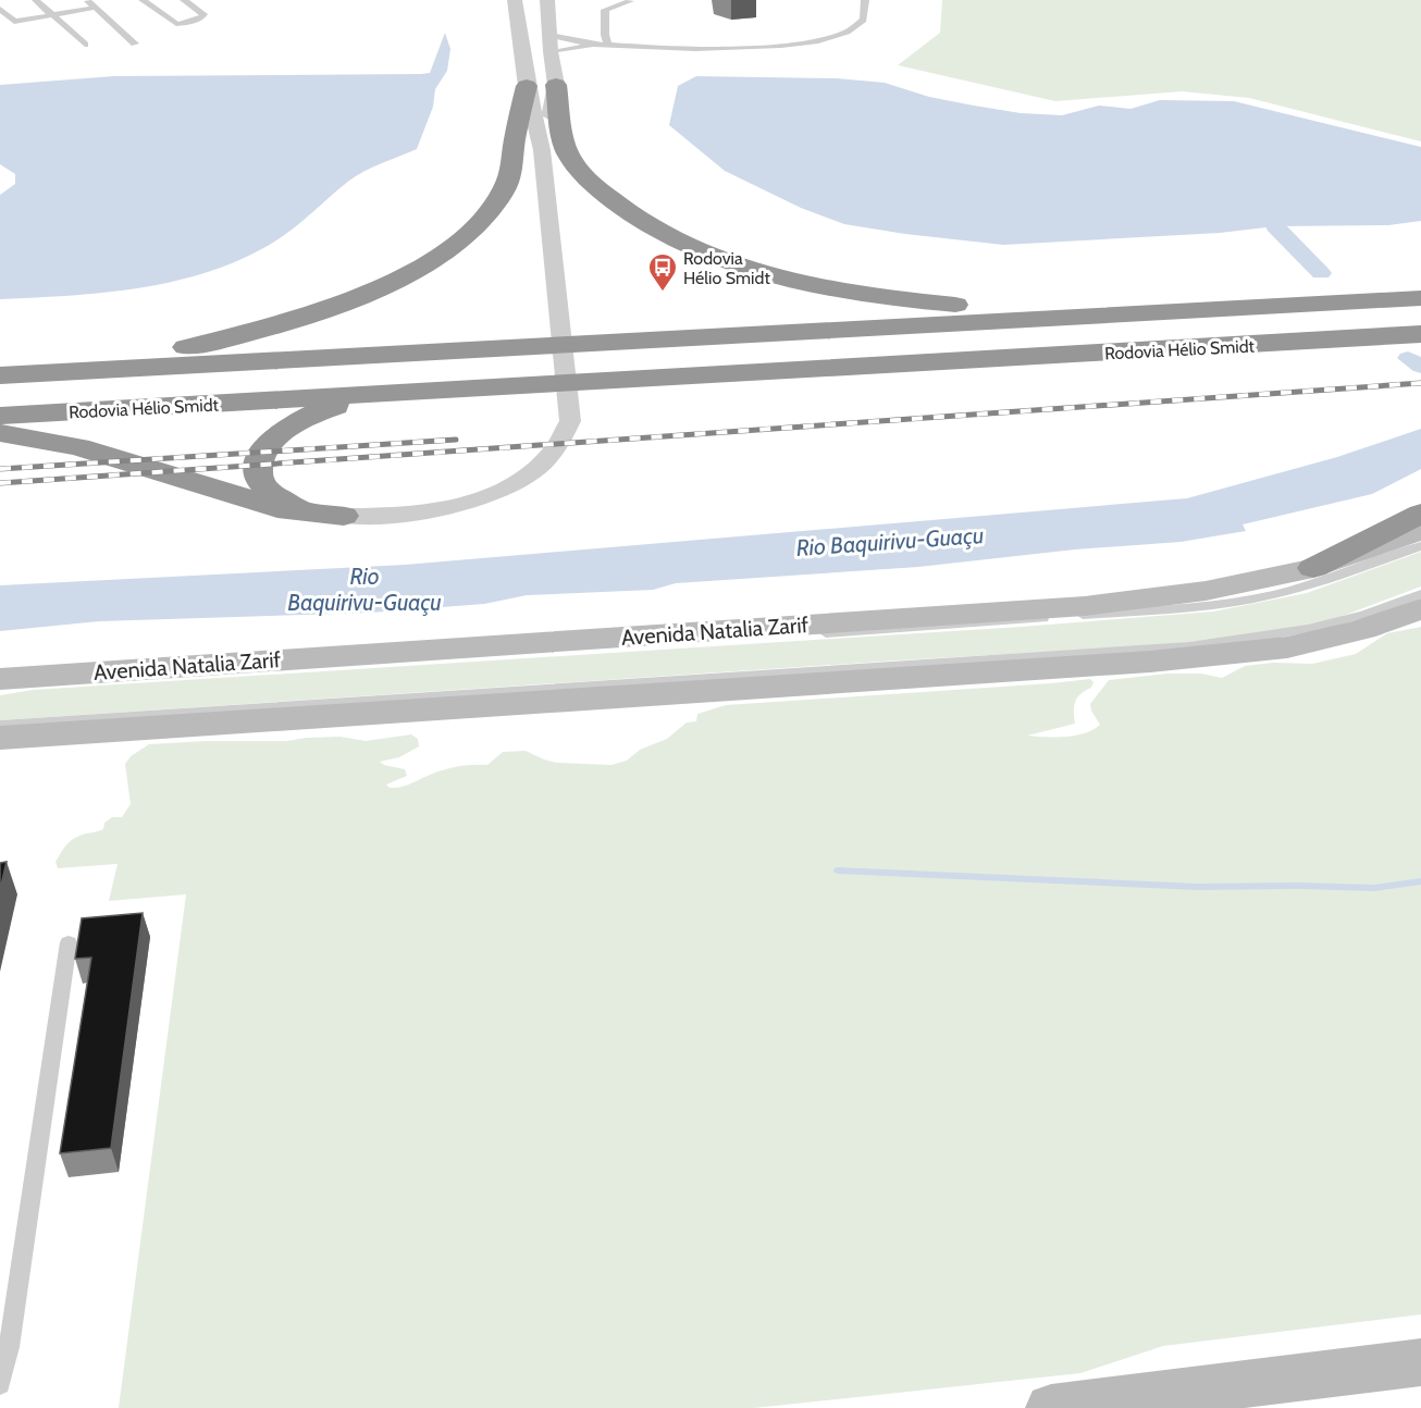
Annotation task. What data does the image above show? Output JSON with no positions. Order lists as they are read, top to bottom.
{
  "streets": {
    "highway": ["Rodovia Hélio Smidt"],
    "main road": ["Avenida Natalia Zarif"]
  },
  "water": ["Rio Baquirivu-Guaçu"],
  "places": {
    "bus stop": ["Rodovia Hélio Smidt"]
  }
}
